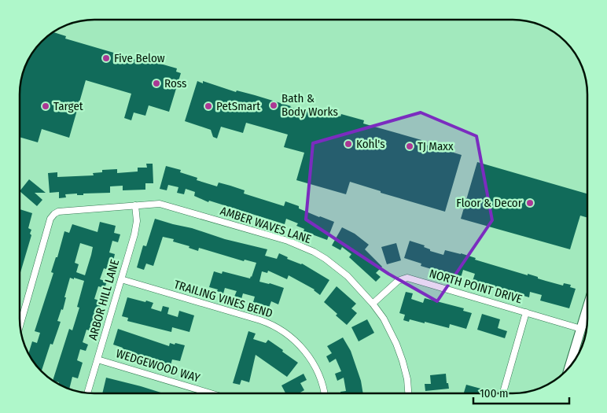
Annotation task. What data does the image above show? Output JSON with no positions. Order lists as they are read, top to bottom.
{
  "streets": {
    "street": [
      "AMBER WAVES LANE",
      "NORTH POINT DRIVE",
      "TRAILING VINES BEND",
      "ARBOR HILL LANE",
      "WEDGEWOOD WAY"
    ]
  },
  "crossings": [
    ["AMBER WAVES LANE", "NORTH POINT DRIVE"],
    ["AMBER WAVES LANE", "ARBOR HILL LANE"],
    ["TRAILING VINES BEND", "ARBOR HILL LANE"],
    ["ARBOR HILL LANE", "WEDGEWOOD WAY"]
  ],
  "places": [
    "Five Below",
    "Ross",
    "Bath & Body Works",
    "Target",
    "PetSmart",
    "Kohl's",
    "TJ Maxx",
    "Floor & Decor"
  ],
  "scale_bar": "100 m"
}
